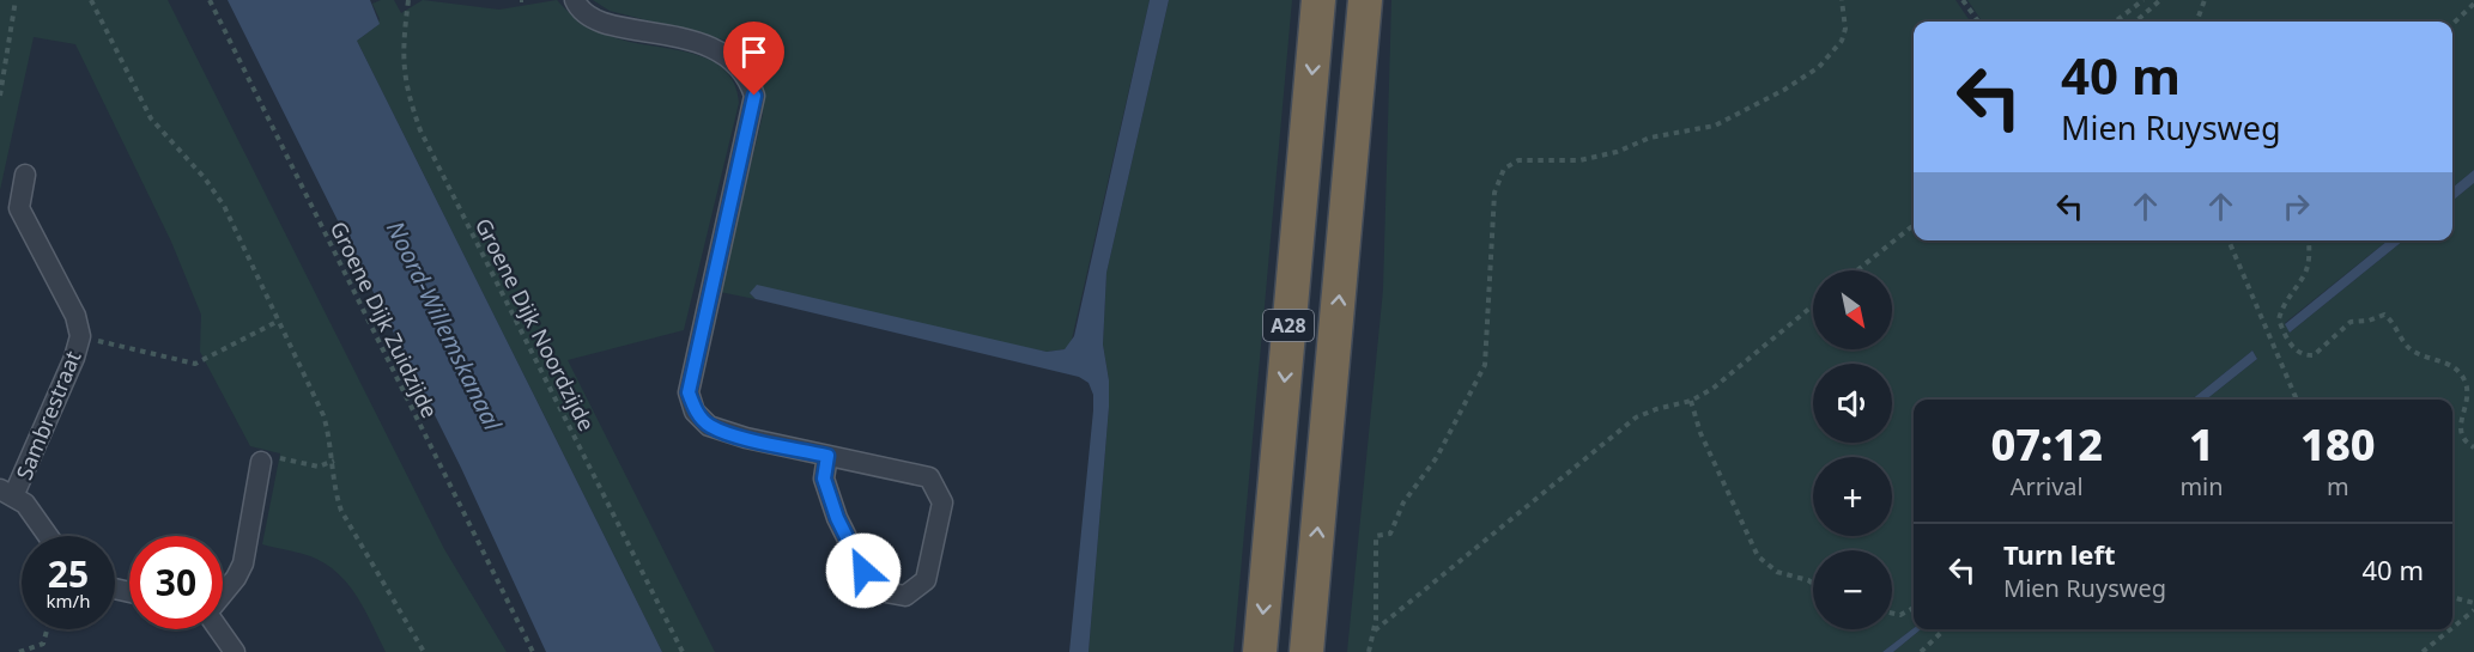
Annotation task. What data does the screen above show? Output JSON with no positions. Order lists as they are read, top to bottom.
{
  "streets": {
    "highway": ["A28"],
    "street": ["Sambrestraat"],
    "path": ["Groene Dijk Zuidzijde", "Groene Dijk Noordzijde"]
  },
  "water": ["Noord-Willemskanaal"],
  "north": "bottom right",
  "page": {
    "turn": ["40 m", "Mien Ruysweg"],
    "map_buttons": ["+", "−"],
    "eta": [
      "07:12",
      "Arrival",
      "1",
      "min",
      "180",
      "m"
    ],
    "list": [
      {
        "name": "Turn left",
        "note": "Mien Ruysweg",
        "value": "40 m"
      }
    ],
    "speed": "25 km/h",
    "limit": "30"
  }
}
